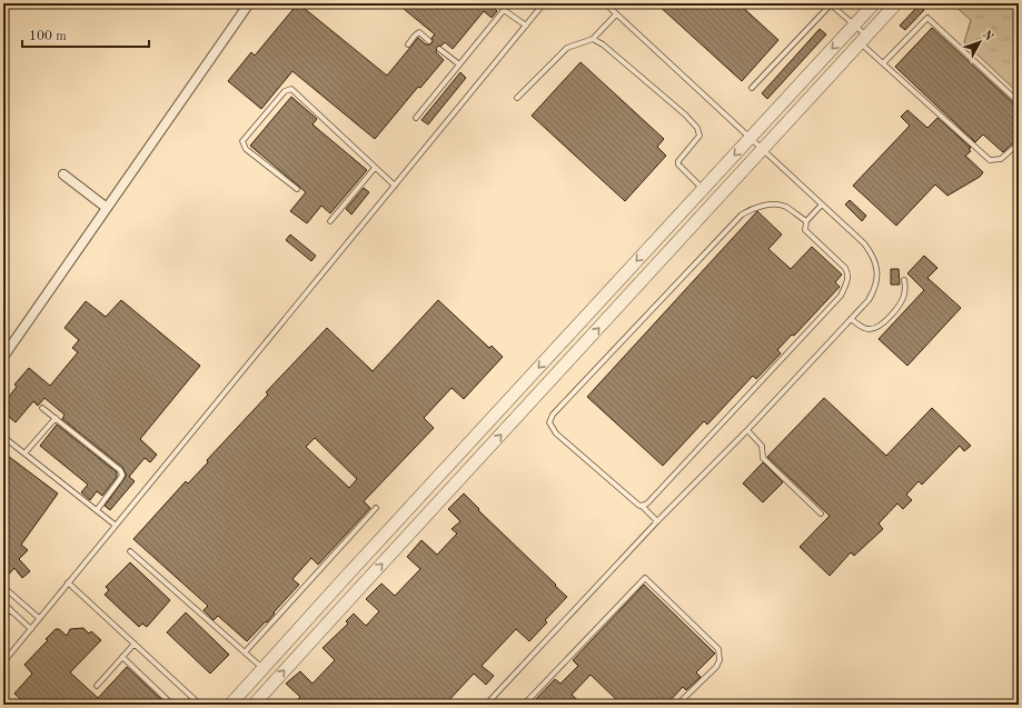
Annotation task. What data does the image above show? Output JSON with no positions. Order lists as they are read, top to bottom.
{
  "scale_bar": "100 m",
  "north": "top right"
}
